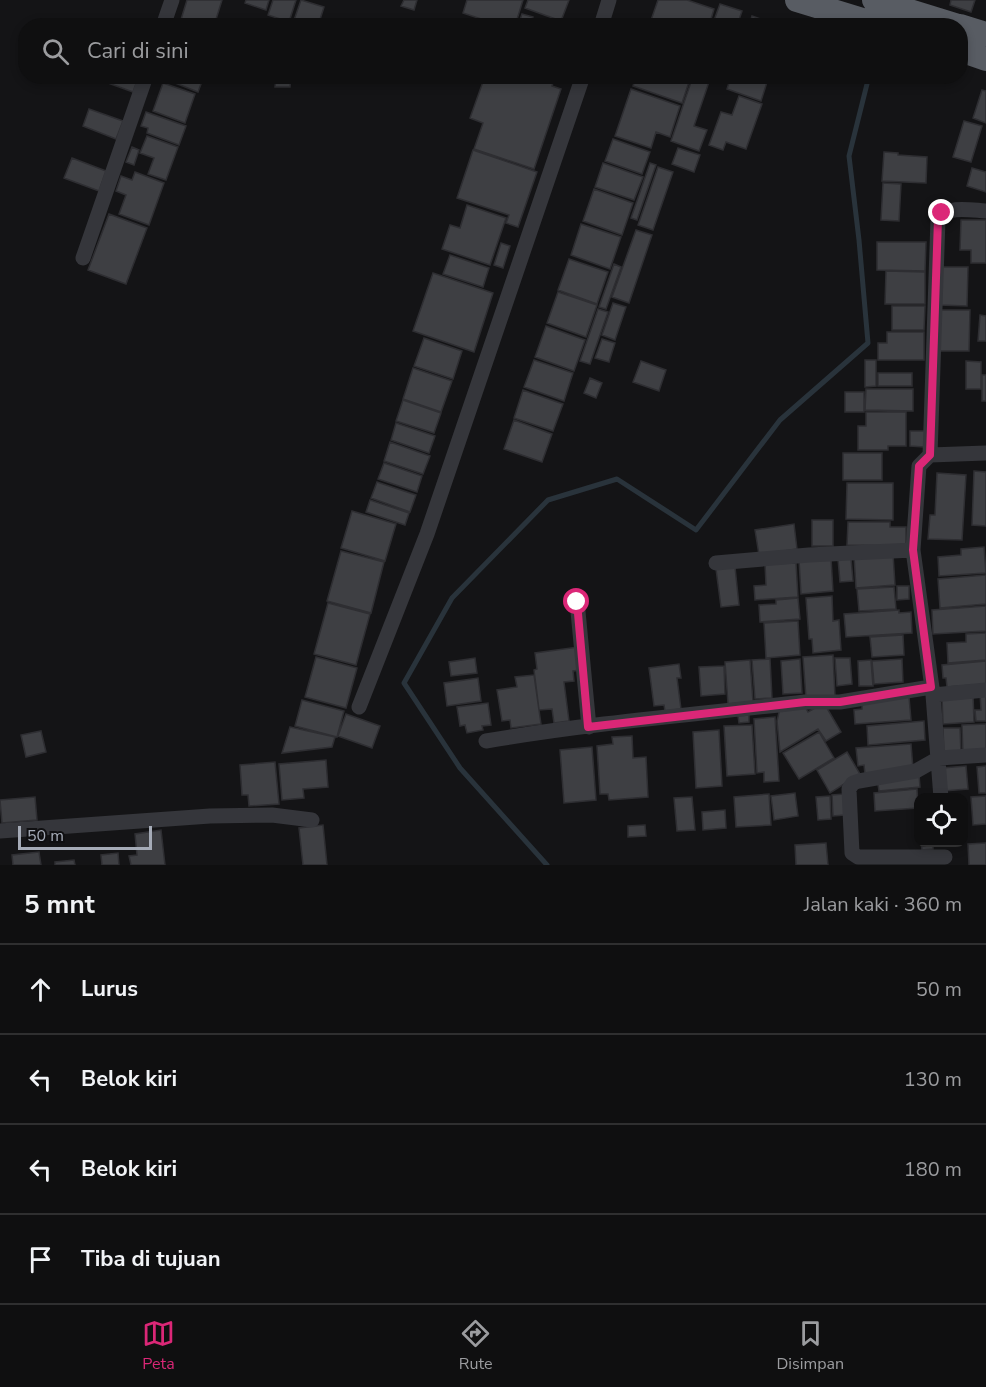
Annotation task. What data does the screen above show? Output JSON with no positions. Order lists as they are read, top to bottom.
{
  "scale_bar": "50 m",
  "page": {
    "search": "Cari di sini",
    "scale": "50 m",
    "heading": ["5 mnt", "Jalan kaki · 360 m"],
    "list": [
      ["Lurus", "50 m"],
      ["Belok kiri", "130 m"],
      ["Belok kiri", "180 m"],
      "Tiba di tujuan"
    ],
    "nav": ["Peta", "Rute", "Disimpan"]
  }
}
